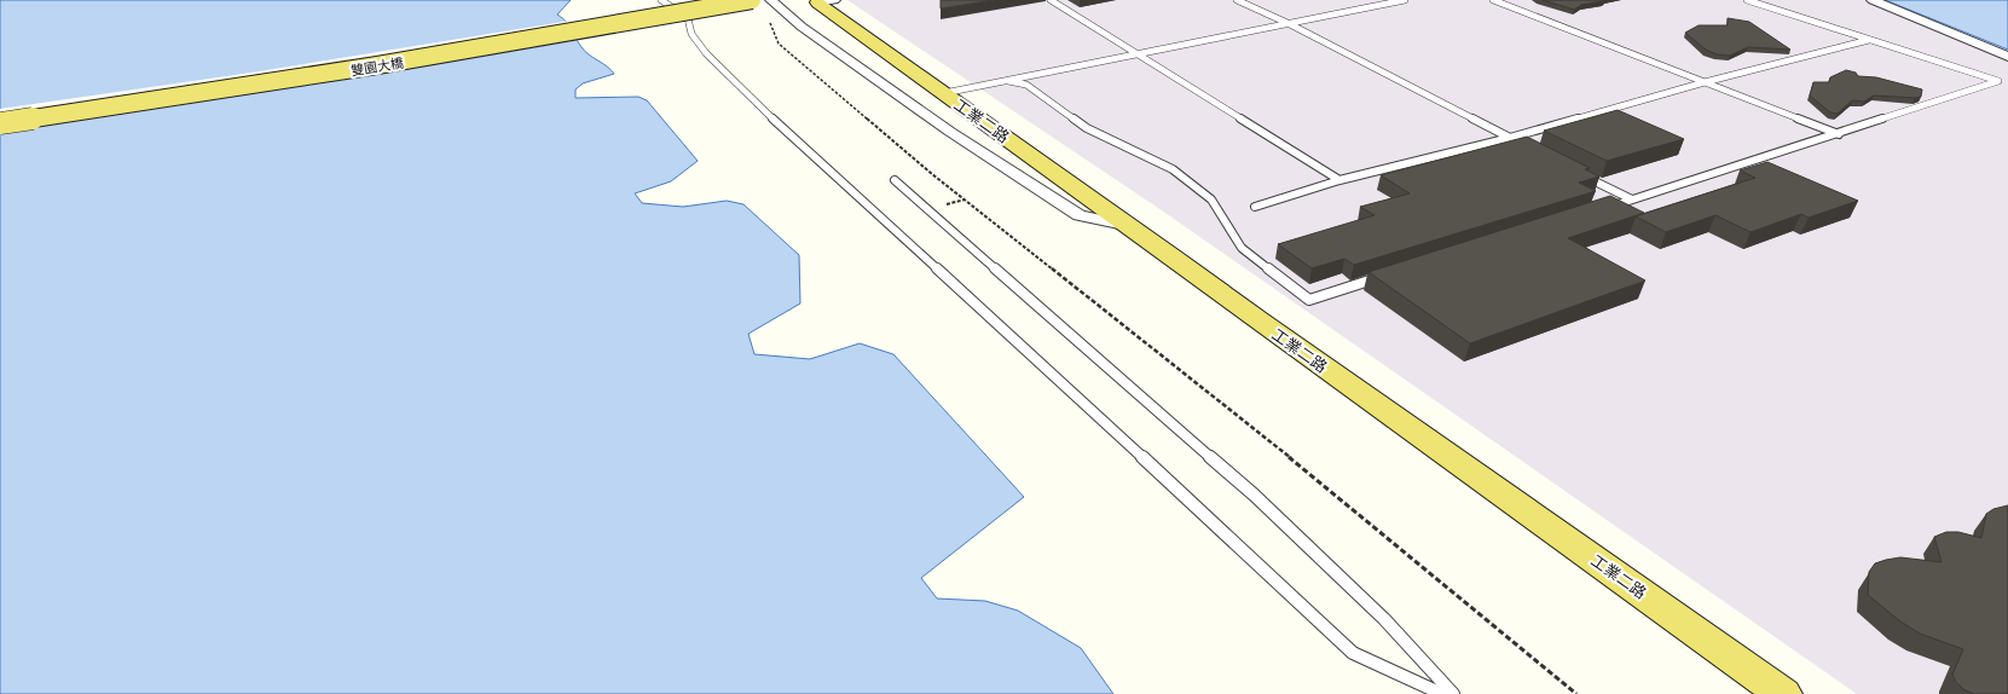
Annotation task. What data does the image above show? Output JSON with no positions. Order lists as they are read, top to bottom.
{
  "streets": {
    "main road": ["雙園大橋", "工業二路"]
  }
}
